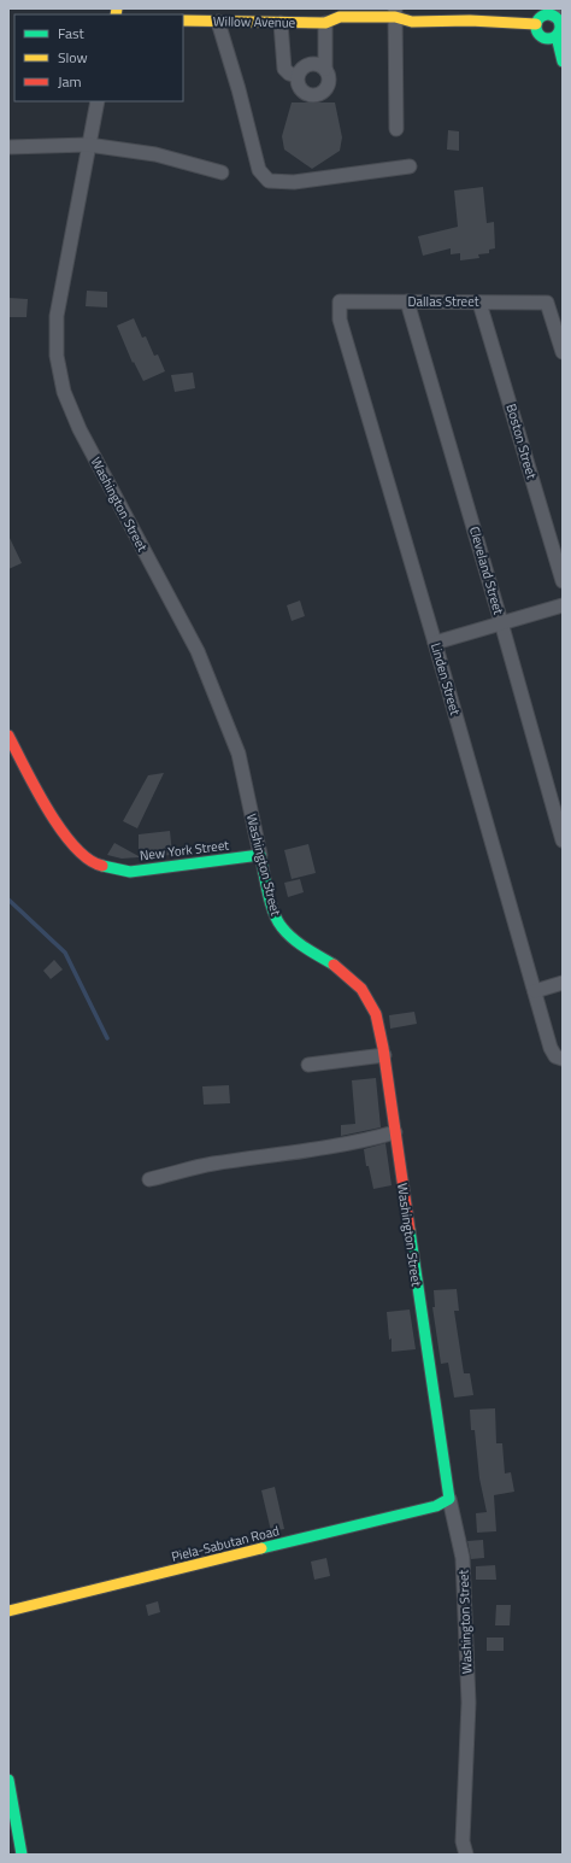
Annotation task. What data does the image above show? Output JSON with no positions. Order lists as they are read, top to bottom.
{
  "streets": {
    "street": [
      "Willow Avenue",
      "Dallas Street",
      "Boston Street",
      "Washington Street",
      "Cleveland Street",
      "Linden Street",
      "New York Street",
      "Piela-Sabutan Road"
    ]
  },
  "crossings": [
    ["Dallas Street", "Boston Street"],
    ["Dallas Street", "Cleveland Street"],
    ["Dallas Street", "Linden Street"],
    ["Washington Street", "New York Street"],
    ["Washington Street", "Piela-Sabutan Road"]
  ],
  "legend": ["Fast", "Slow", "Jam"]
}
